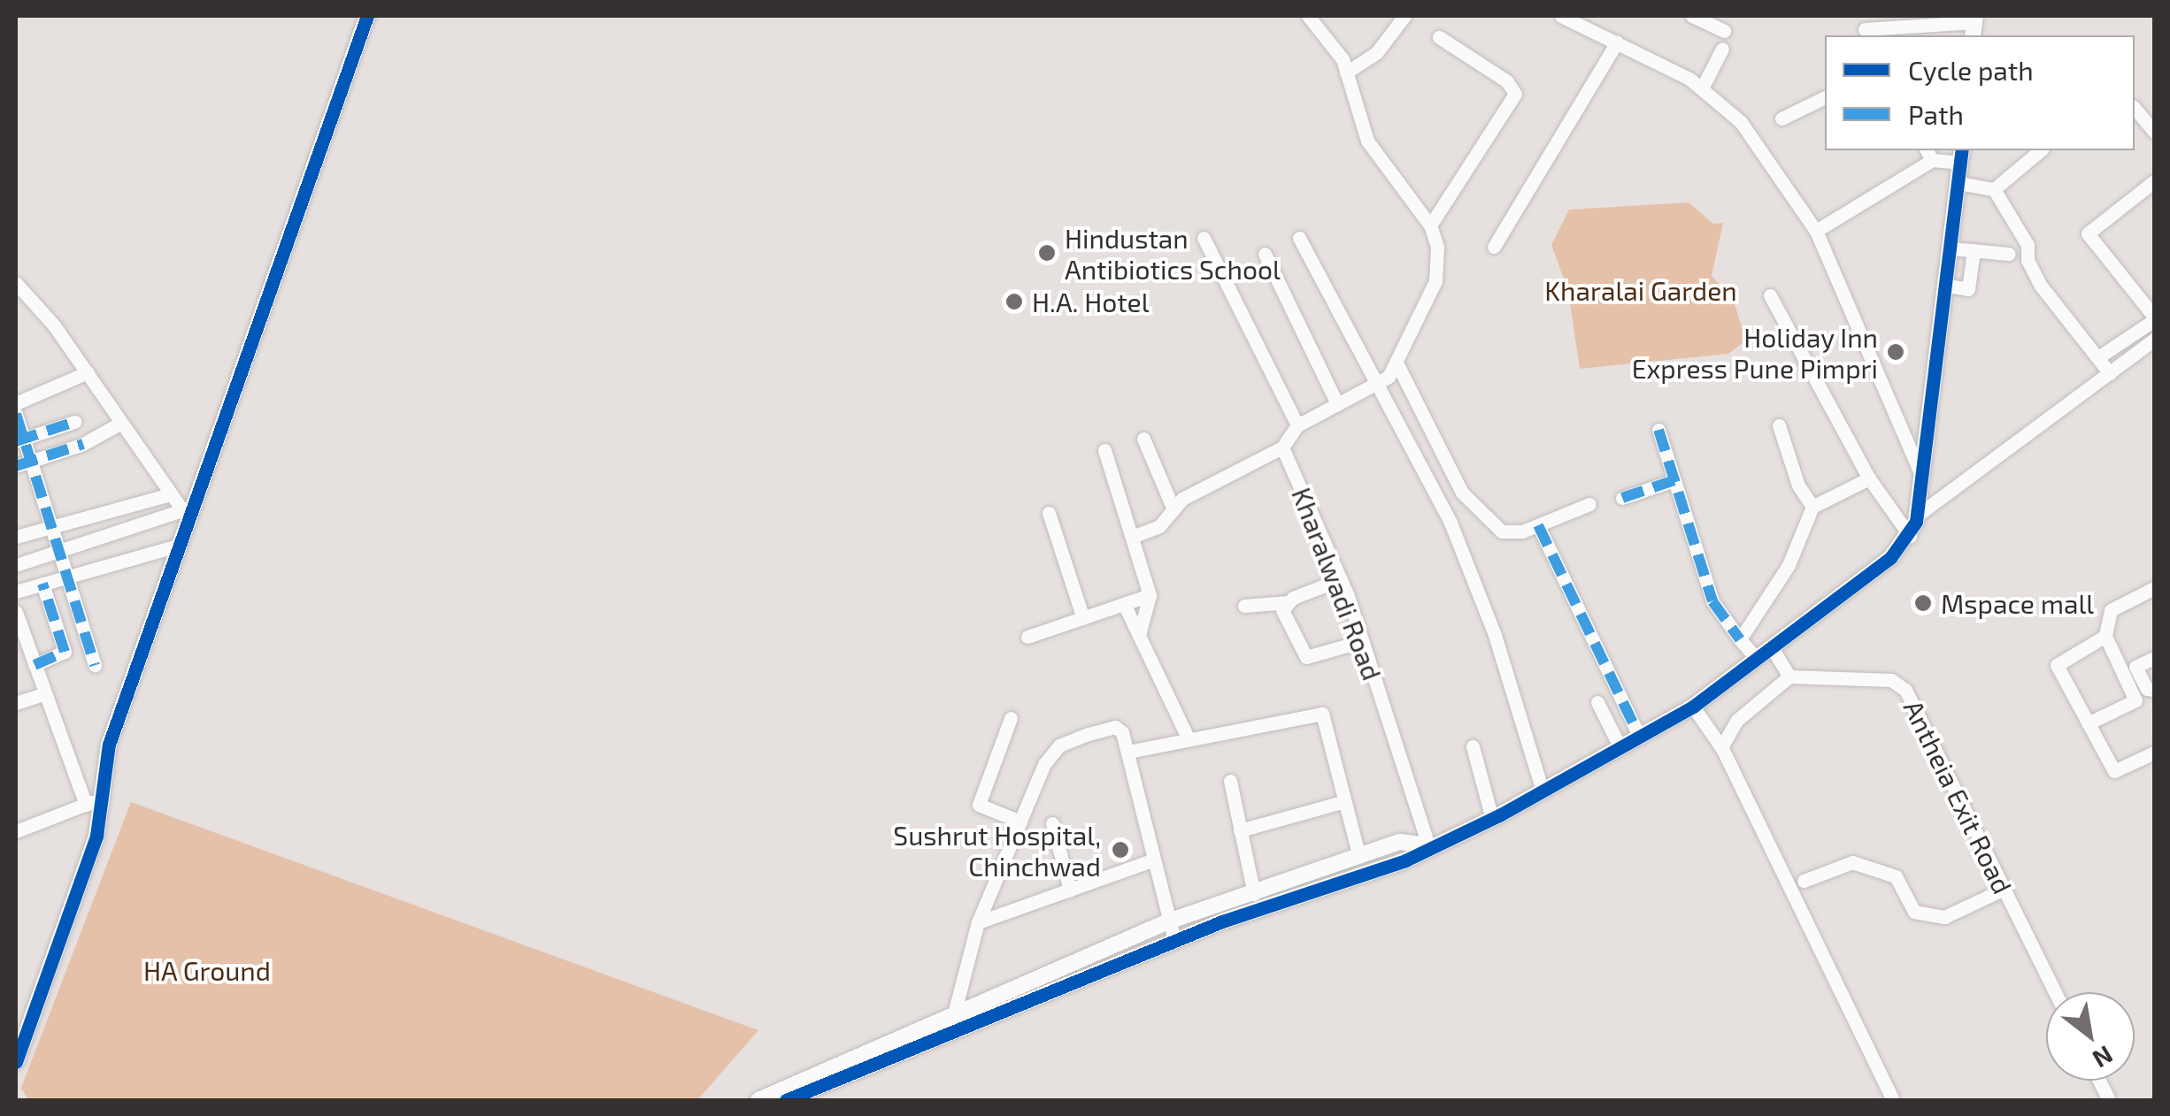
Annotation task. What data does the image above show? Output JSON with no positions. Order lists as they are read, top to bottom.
{
  "streets": {
    "street": ["Kharalwadi Road", "Antheia Exit Road"]
  },
  "parks": ["Kharalai Garden", "HA Ground"],
  "places": [
    "Hindustan Antibiotics School",
    "H.A. Hotel",
    "Holiday Inn Express Pune Pimpri",
    "Mspace mall",
    "Sushrut Hospital, Chinchwad"
  ],
  "legend": ["Cycle path", "Path"],
  "north": "bottom right"
}
